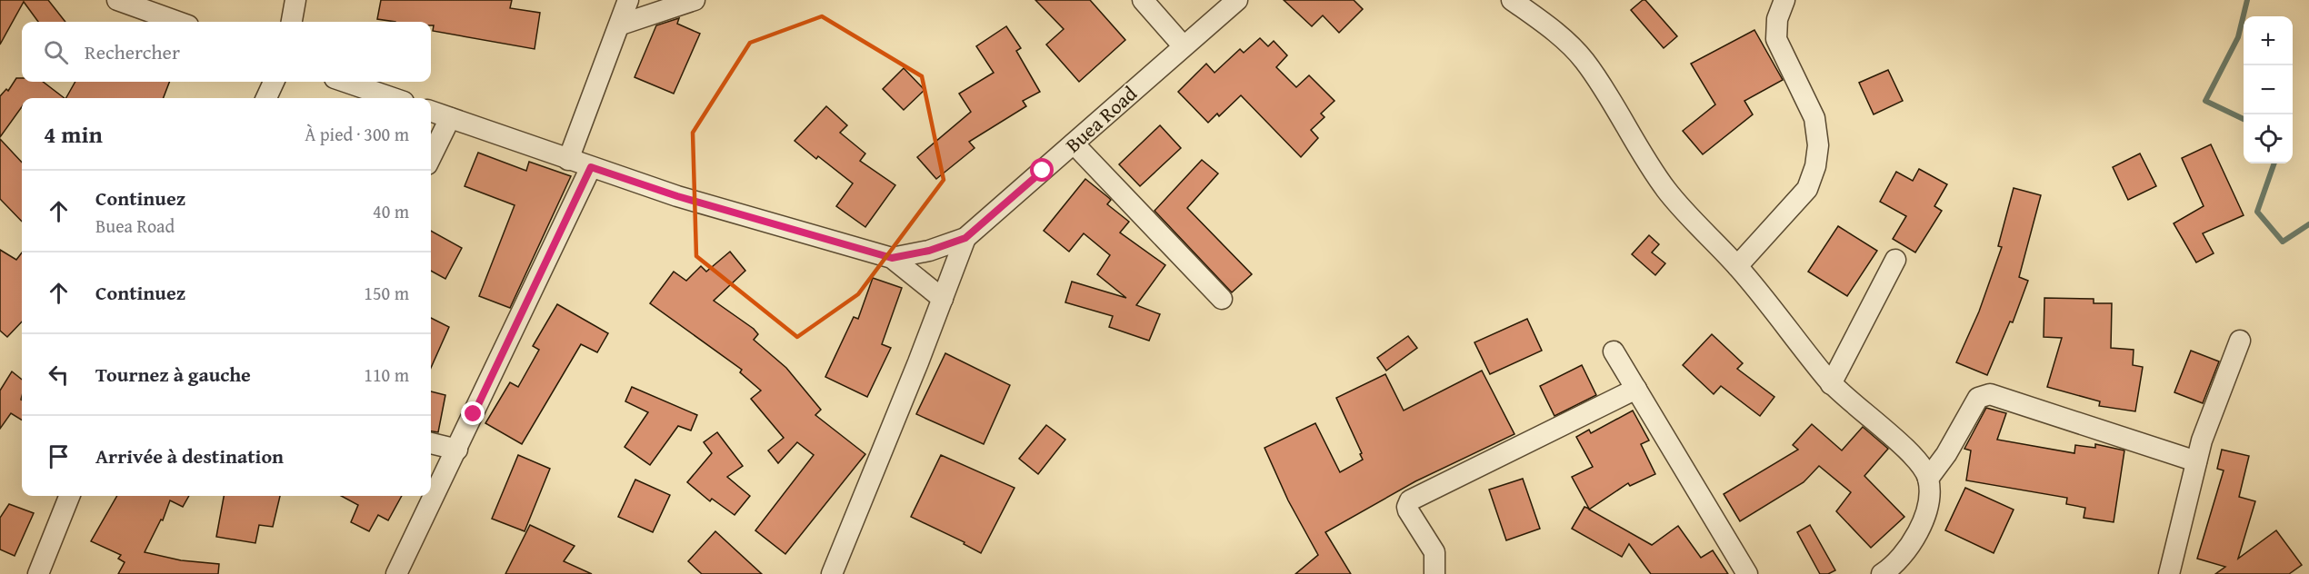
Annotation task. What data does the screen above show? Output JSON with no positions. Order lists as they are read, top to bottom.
{
  "streets": {
    "street": ["Buea Road"]
  },
  "page": {
    "map_buttons": ["+", "−"],
    "search": "Rechercher",
    "heading": ["4 min", "À pied · 300 m"],
    "list": [
      ["Continuez", "Buea Road", "40 m"],
      ["Continuez", "150 m"],
      ["Tournez à gauche", "110 m"],
      "Arrivée à destination"
    ]
  }
}
